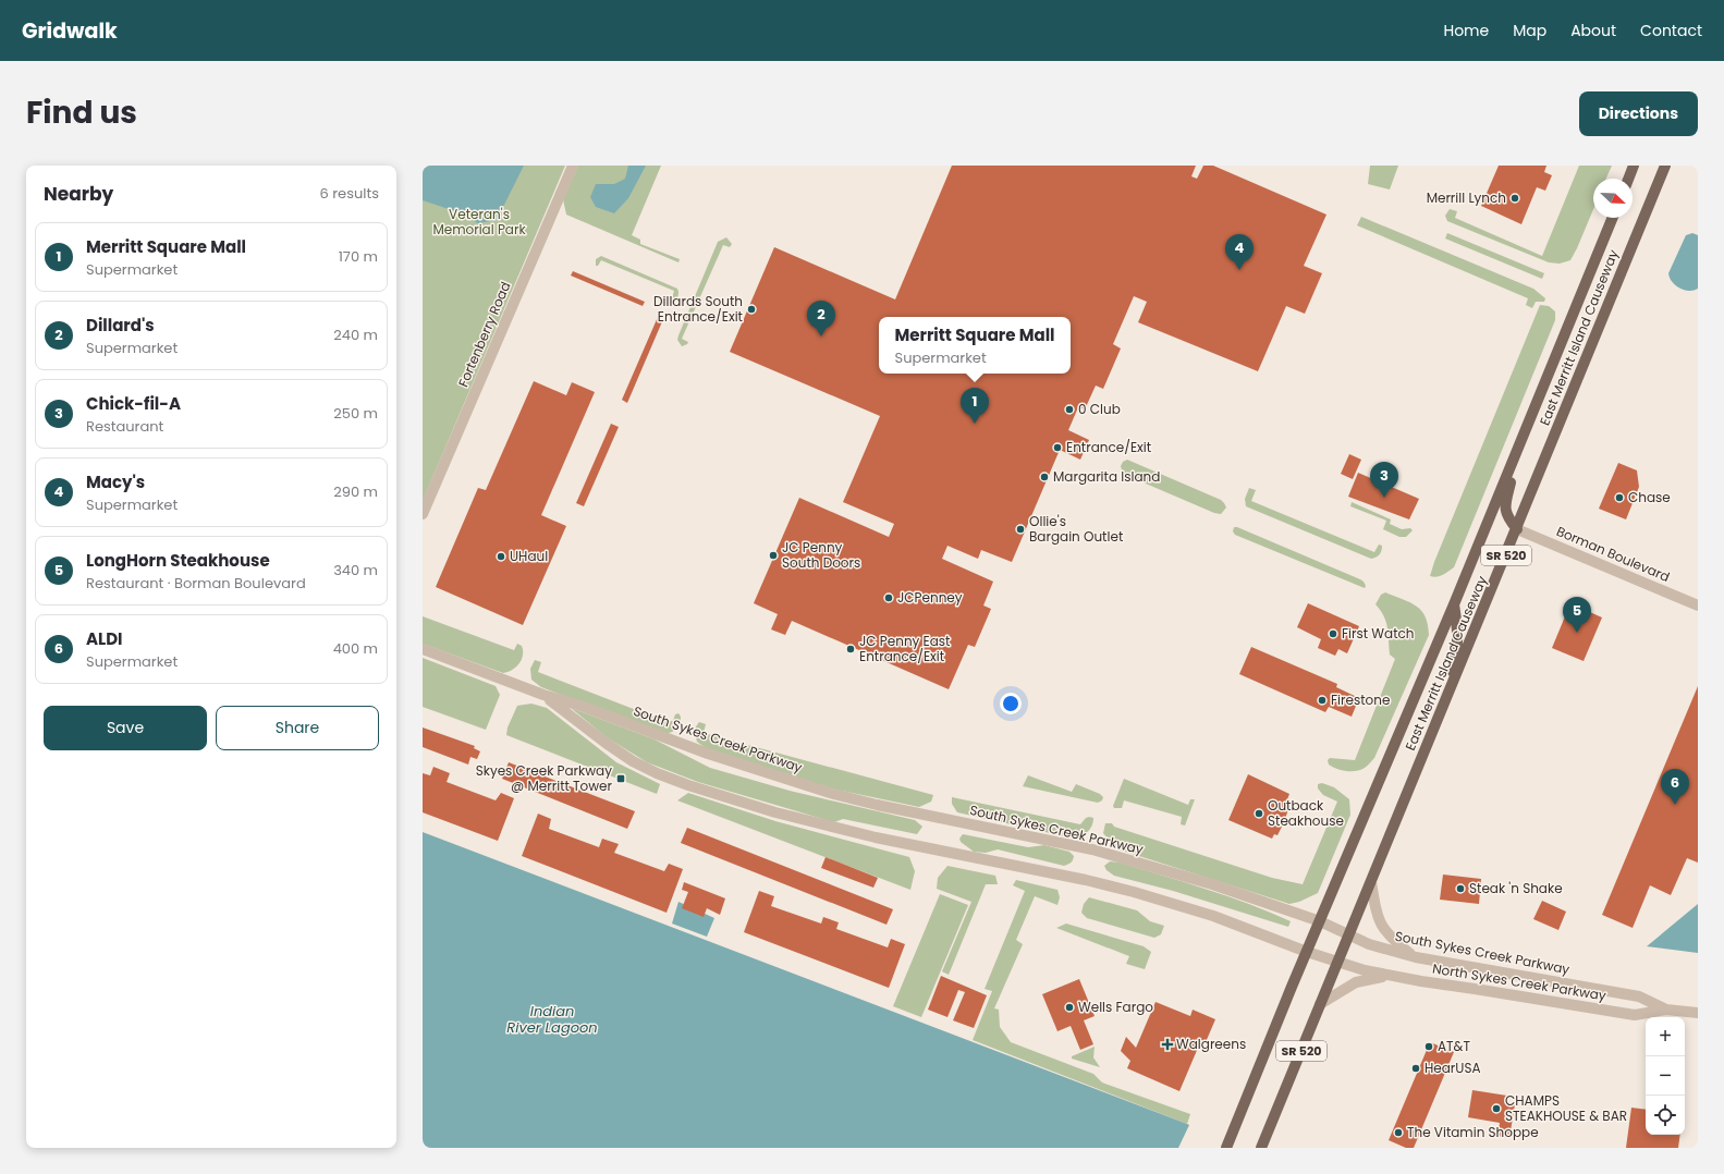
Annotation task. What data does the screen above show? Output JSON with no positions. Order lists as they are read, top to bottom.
{
  "streets": {
    "main road": ["East Merritt Island Causeway", "SR 520"],
    "street": [
      "Fortenberry Road",
      "Borman Boulevard",
      "South Sykes Creek Parkway",
      "North Sykes Creek Parkway"
    ]
  },
  "crossings": [
    ["East Merritt Island Causeway", "Borman Boulevard"],
    ["East Merritt Island Causeway", "South Sykes Creek Parkway"],
    ["East Merritt Island Causeway", "North Sykes Creek Parkway"],
    ["South Sykes Creek Parkway", "North Sykes Creek Parkway"]
  ],
  "water": ["Indian River Lagoon"],
  "parks": ["Veteran's Memorial Park"],
  "places": {
    "other": [
      "Merrill Lynch",
      "Dillards South Entrance/Exit",
      "0 Club",
      "Entrance/Exit",
      "Margarita Island",
      "Chase",
      "Ollie's Bargain Outlet",
      "JC Penny South Doors",
      "UHaul",
      "JCPenney",
      "First Watch",
      "JC Penny East Entrance/Exit",
      "Firestone",
      "Outback Steakhouse",
      "Steak 'n Shake",
      "Wells Fargo",
      "AT&T",
      "HearUSA",
      "CHAMPS STEAKHOUSE & BAR",
      "The Vitamin Shoppe"
    ],
    "transit": ["Skyes Creek Parkway @ Merritt Tower"],
    "health": ["Walgreens"]
  },
  "north": "bottom right",
  "page": {
    "header": "Gridwalk",
    "nav": [
      "Home",
      "Map",
      "About",
      "Contact"
    ],
    "title": "Find us",
    "buttons": [
      "Directions",
      ["Save", "Share"]
    ],
    "heading": ["Nearby", "6 results"],
    "list": [
      {
        "mark": "1",
        "name": "Merritt Square Mall",
        "note": "Supermarket",
        "value": "170 m"
      },
      {
        "mark": "2",
        "name": "Dillard's",
        "note": "Supermarket",
        "value": "240 m"
      },
      {
        "mark": "3",
        "name": "Chick-fil-A",
        "note": "Restaurant",
        "value": "250 m"
      },
      {
        "mark": "4",
        "name": "Macy's",
        "note": "Supermarket",
        "value": "290 m"
      },
      {
        "mark": "5",
        "name": "LongHorn Steakhouse",
        "note": "Restaurant · Borman Boulevard",
        "value": "340 m"
      },
      {
        "mark": "6",
        "name": "ALDI",
        "note": "Supermarket",
        "value": "400 m"
      }
    ],
    "pins": [
      "4",
      "2",
      "1",
      "3",
      "5",
      "6"
    ],
    "popup": ["Merritt Square Mall", "Supermarket"],
    "map_buttons": ["+", "−"]
  }
}
